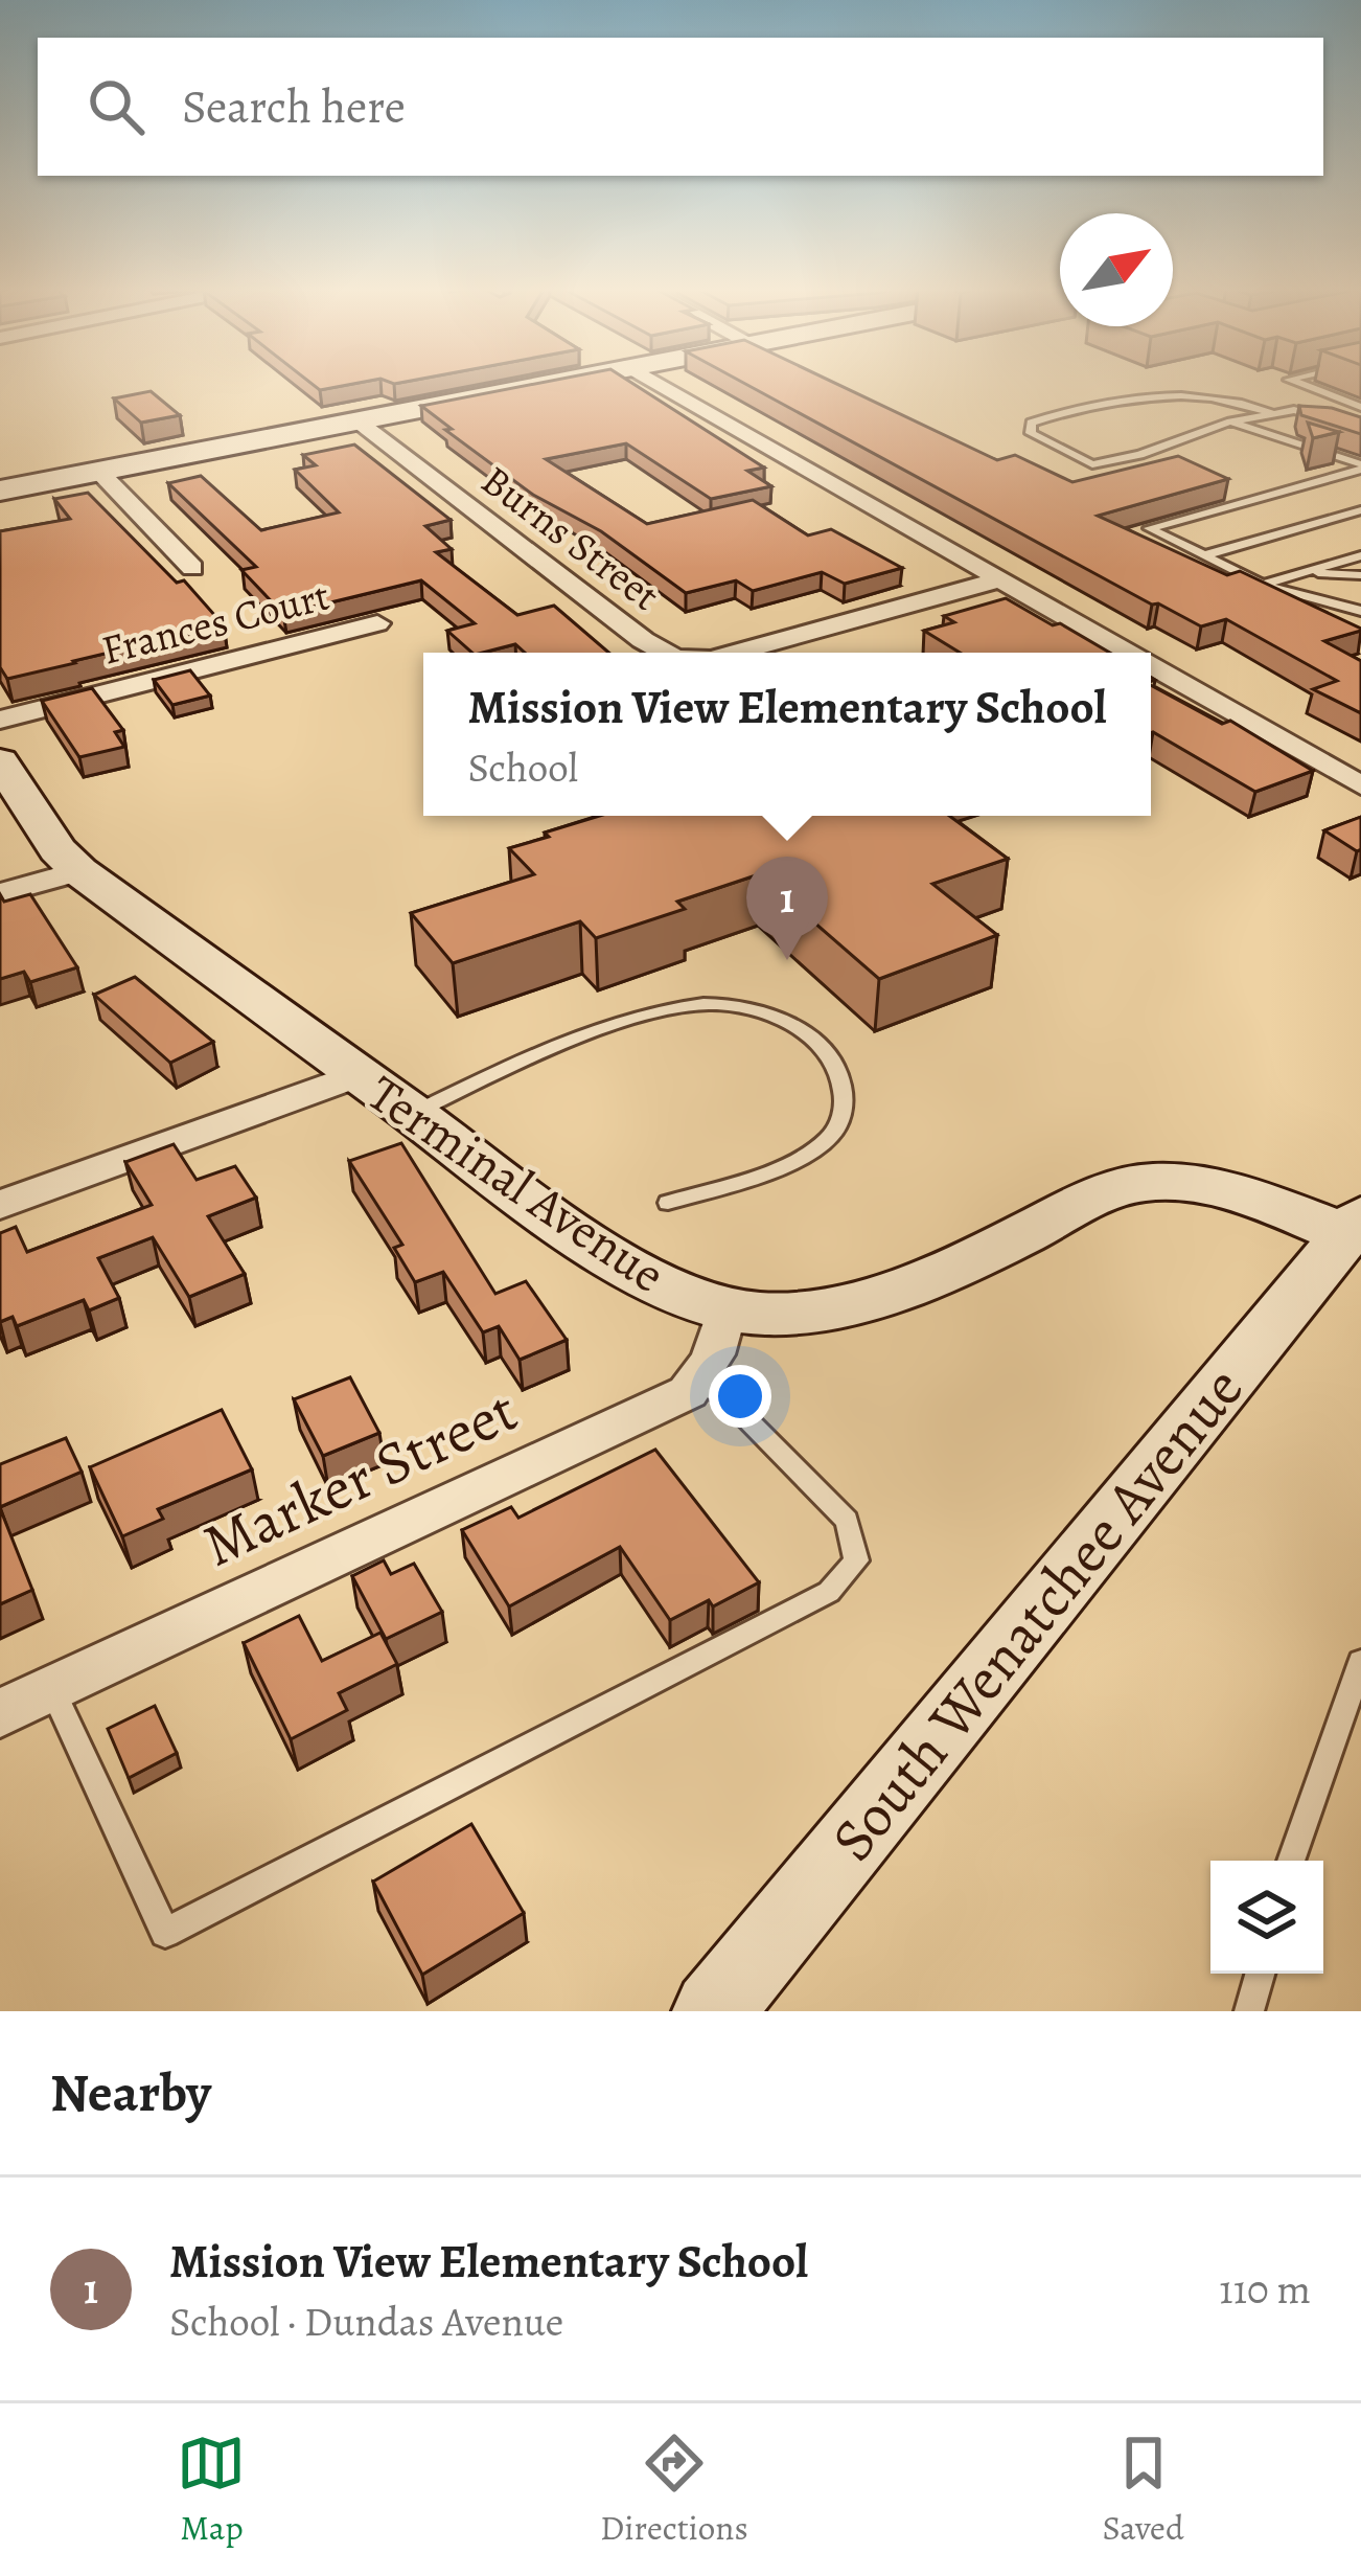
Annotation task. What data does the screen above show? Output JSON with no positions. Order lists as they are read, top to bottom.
{
  "streets": {
    "main road": ["Terminal Avenue", "South Wenatchee Avenue"],
    "street": ["Burns Street", "Frances Court", "Marker Street"]
  },
  "crossings": [
    ["Terminal Avenue", "South Wenatchee Avenue"]
  ],
  "north": "top right",
  "page": {
    "search": "Search here",
    "popup": ["Mission View Elementary School", "School"],
    "pins": "1",
    "heading": "Nearby",
    "list": [
      {
        "mark": "1",
        "name": "Mission View Elementary School",
        "note": "School · Dundas Avenue",
        "value": "110 m"
      }
    ],
    "nav": ["Map", "Directions", "Saved"]
  }
}
